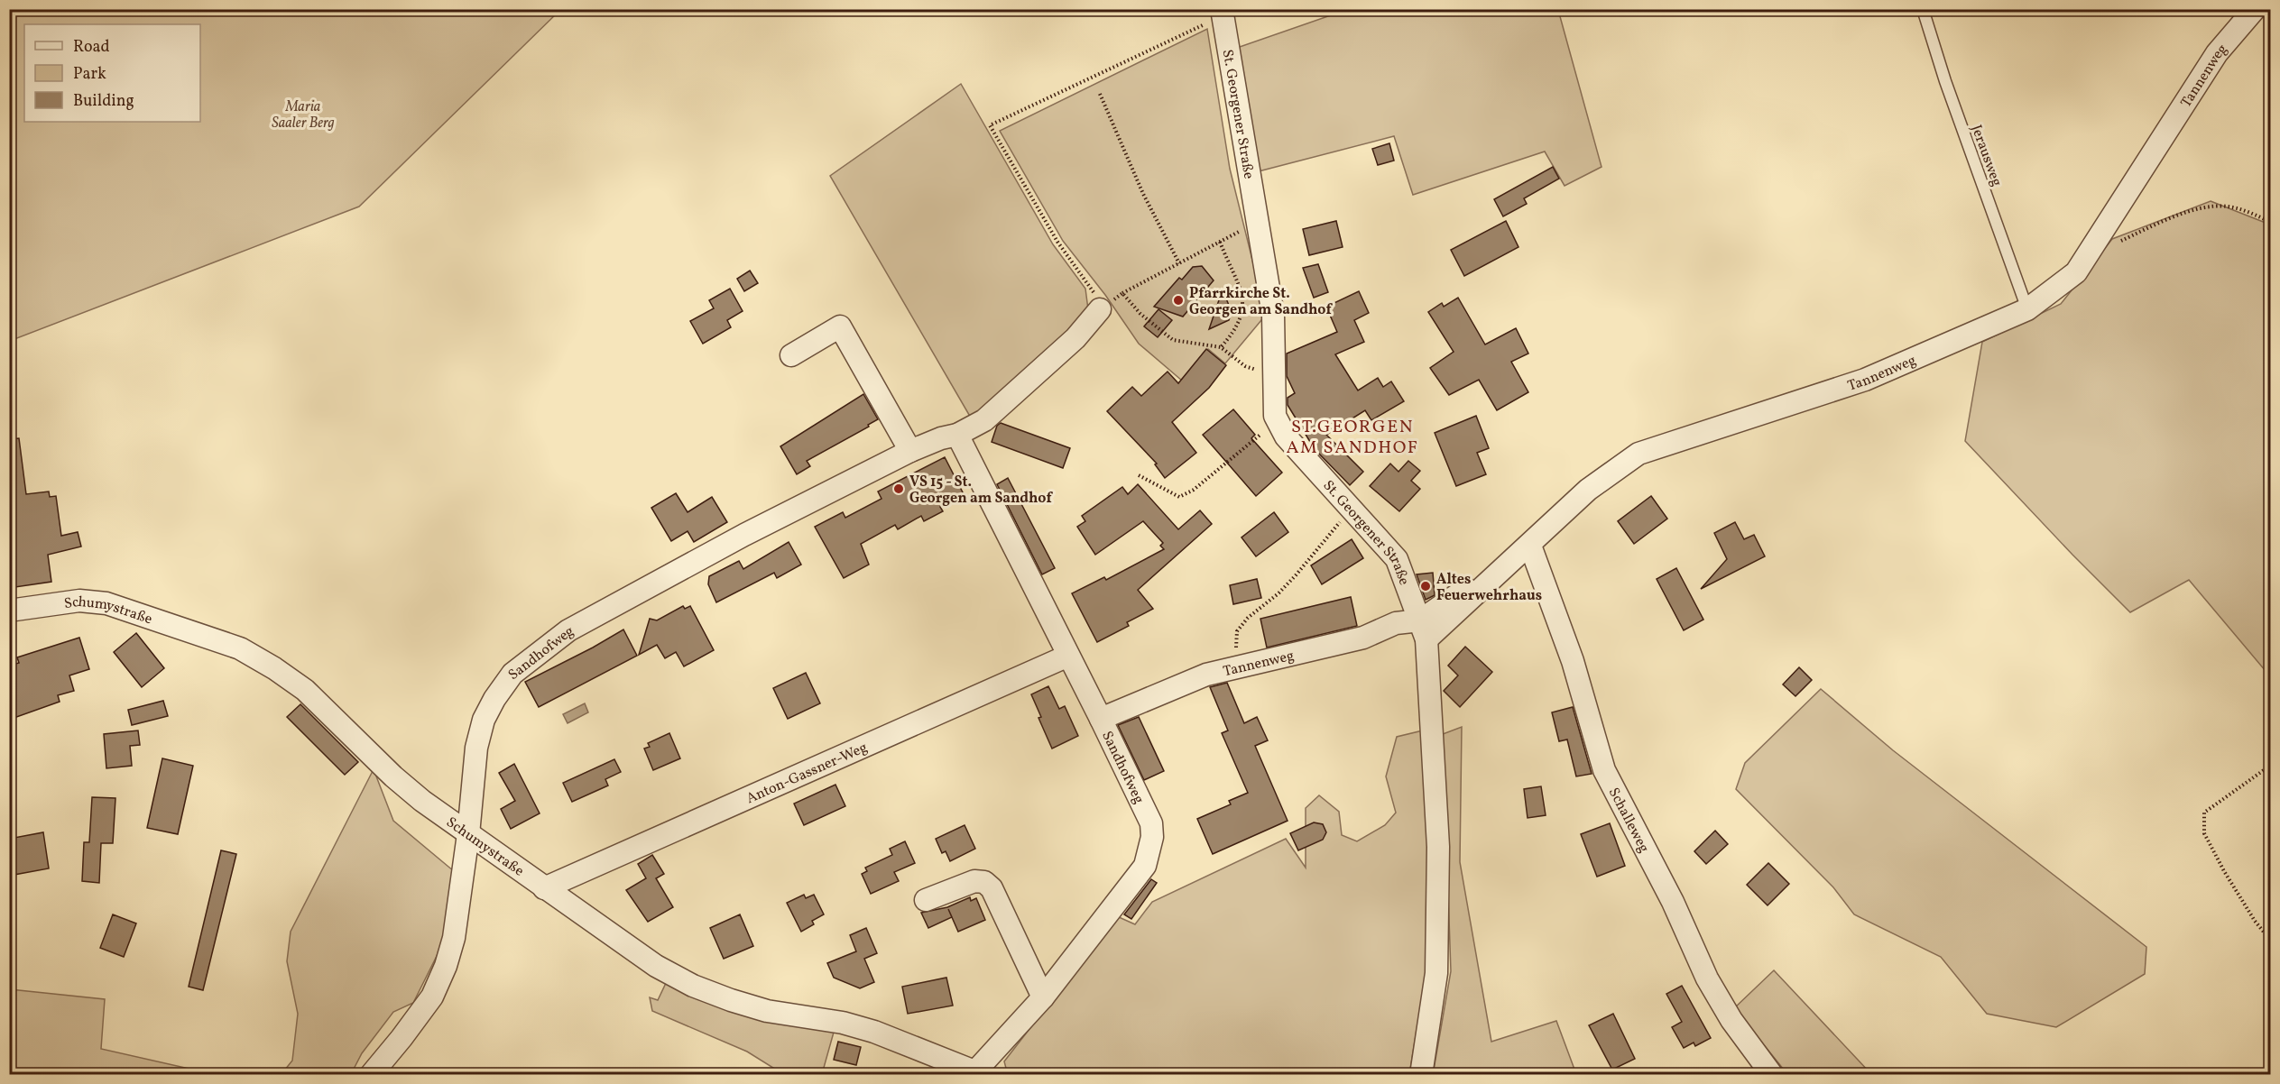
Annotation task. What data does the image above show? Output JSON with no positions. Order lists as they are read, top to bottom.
{
  "streets": {
    "street": [
      "Tannenweg",
      "St. Georgener Straße",
      "Schumystraße",
      "Sandhofweg",
      "Anton-Gassner-Weg",
      "Schalleweg"
    ],
    "lane": ["Jerausweg"]
  },
  "crossings": [
    ["Tannenweg", "St. Georgener Straße"],
    ["Tannenweg", "Jerausweg"],
    ["Tannenweg", "Sandhofweg"],
    ["Tannenweg", "Schalleweg"],
    ["Schumystraße", "Sandhofweg"],
    ["Schumystraße", "Anton-Gassner-Weg"],
    ["Sandhofweg", "Anton-Gassner-Weg"]
  ],
  "districts": ["ST.GEORGEN AM SANDHOF"],
  "parks": ["Maria Saaler Berg"],
  "places": ["Pfarrkirche St. Georgen am Sandhof", "VS 15 - St. Georgen am Sandhof", "Altes Feuerwehrhaus"],
  "legend": ["Road", "Park", "Building"]
}
